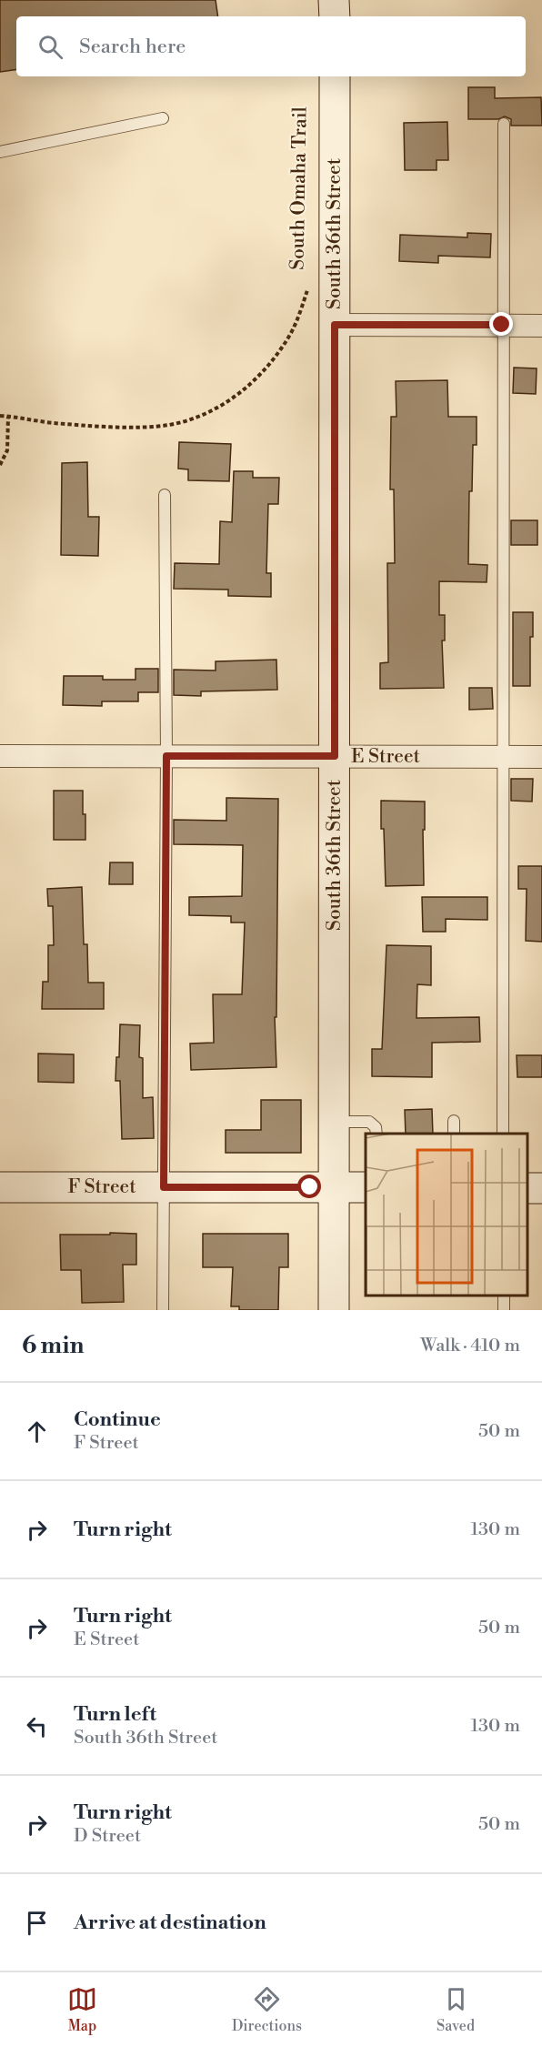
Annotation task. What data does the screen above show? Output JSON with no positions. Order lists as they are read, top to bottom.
{
  "streets": {
    "street": ["South 36th Street", "E Street", "F Street"],
    "path": ["South Omaha Trail"]
  },
  "crossings": [
    ["South 36th Street", "E Street"],
    ["South 36th Street", "F Street"]
  ],
  "page": {
    "search": "Search here",
    "heading": ["6 min", "Walk · 410 m"],
    "list": [
      ["Continue", "F Street", "50 m"],
      ["Turn right", "130 m"],
      ["Turn right", "E Street", "50 m"],
      ["Turn left", "South 36th Street", "130 m"],
      ["Turn right", "D Street", "50 m"],
      "Arrive at destination"
    ],
    "nav": ["Map", "Directions", "Saved"]
  }
}
